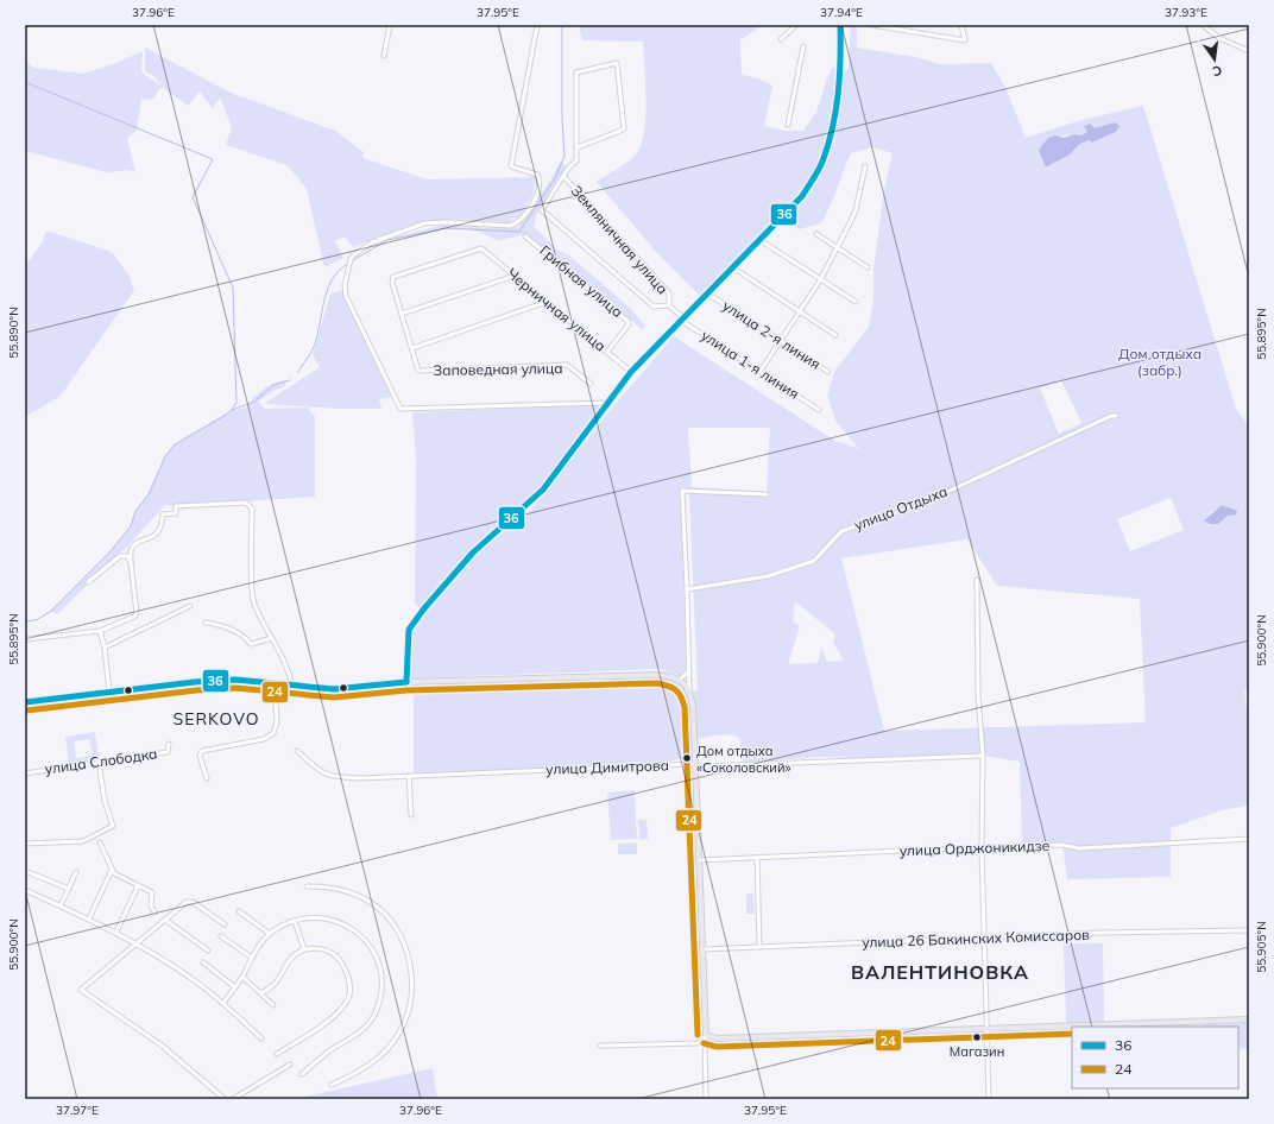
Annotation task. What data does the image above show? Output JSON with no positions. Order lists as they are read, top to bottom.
{
  "streets": {
    "street": [
      "Земляничная улица",
      "Грибная улица",
      "Черничная улица",
      "улица 2-я линия",
      "улица 1-я линия",
      "Заповедная улица",
      "улица Отдыха",
      "улица Слободка",
      "улица Димитрова",
      "улица Орджоникидзе",
      "улица 26 Бакинских Комиссаров"
    ]
  },
  "crossings": [
    ["Земляничная улица", "улица 1-я линия"],
    ["Грибная улица", "Черничная улица"],
    ["Черничная улица", "Заповедная улица"]
  ],
  "districts": ["SERKOVO", "ВАЛЕНТИНОВКА"],
  "parks": ["Дом отдыха (забр.)"],
  "places": ["Дом отдыха «Соколовский»", "Магазин"],
  "lines": ["transit line 36", "transit line 24"],
  "legend": ["36", "24"],
  "north": "bottom",
  "coordinates": [
    "37.96°E",
    "37.95°E",
    "37.94°E",
    "37.93°E",
    "55.890°N",
    "55.895°N",
    "55.900°N",
    "55.905°N",
    "37.97°E"
  ]
}
